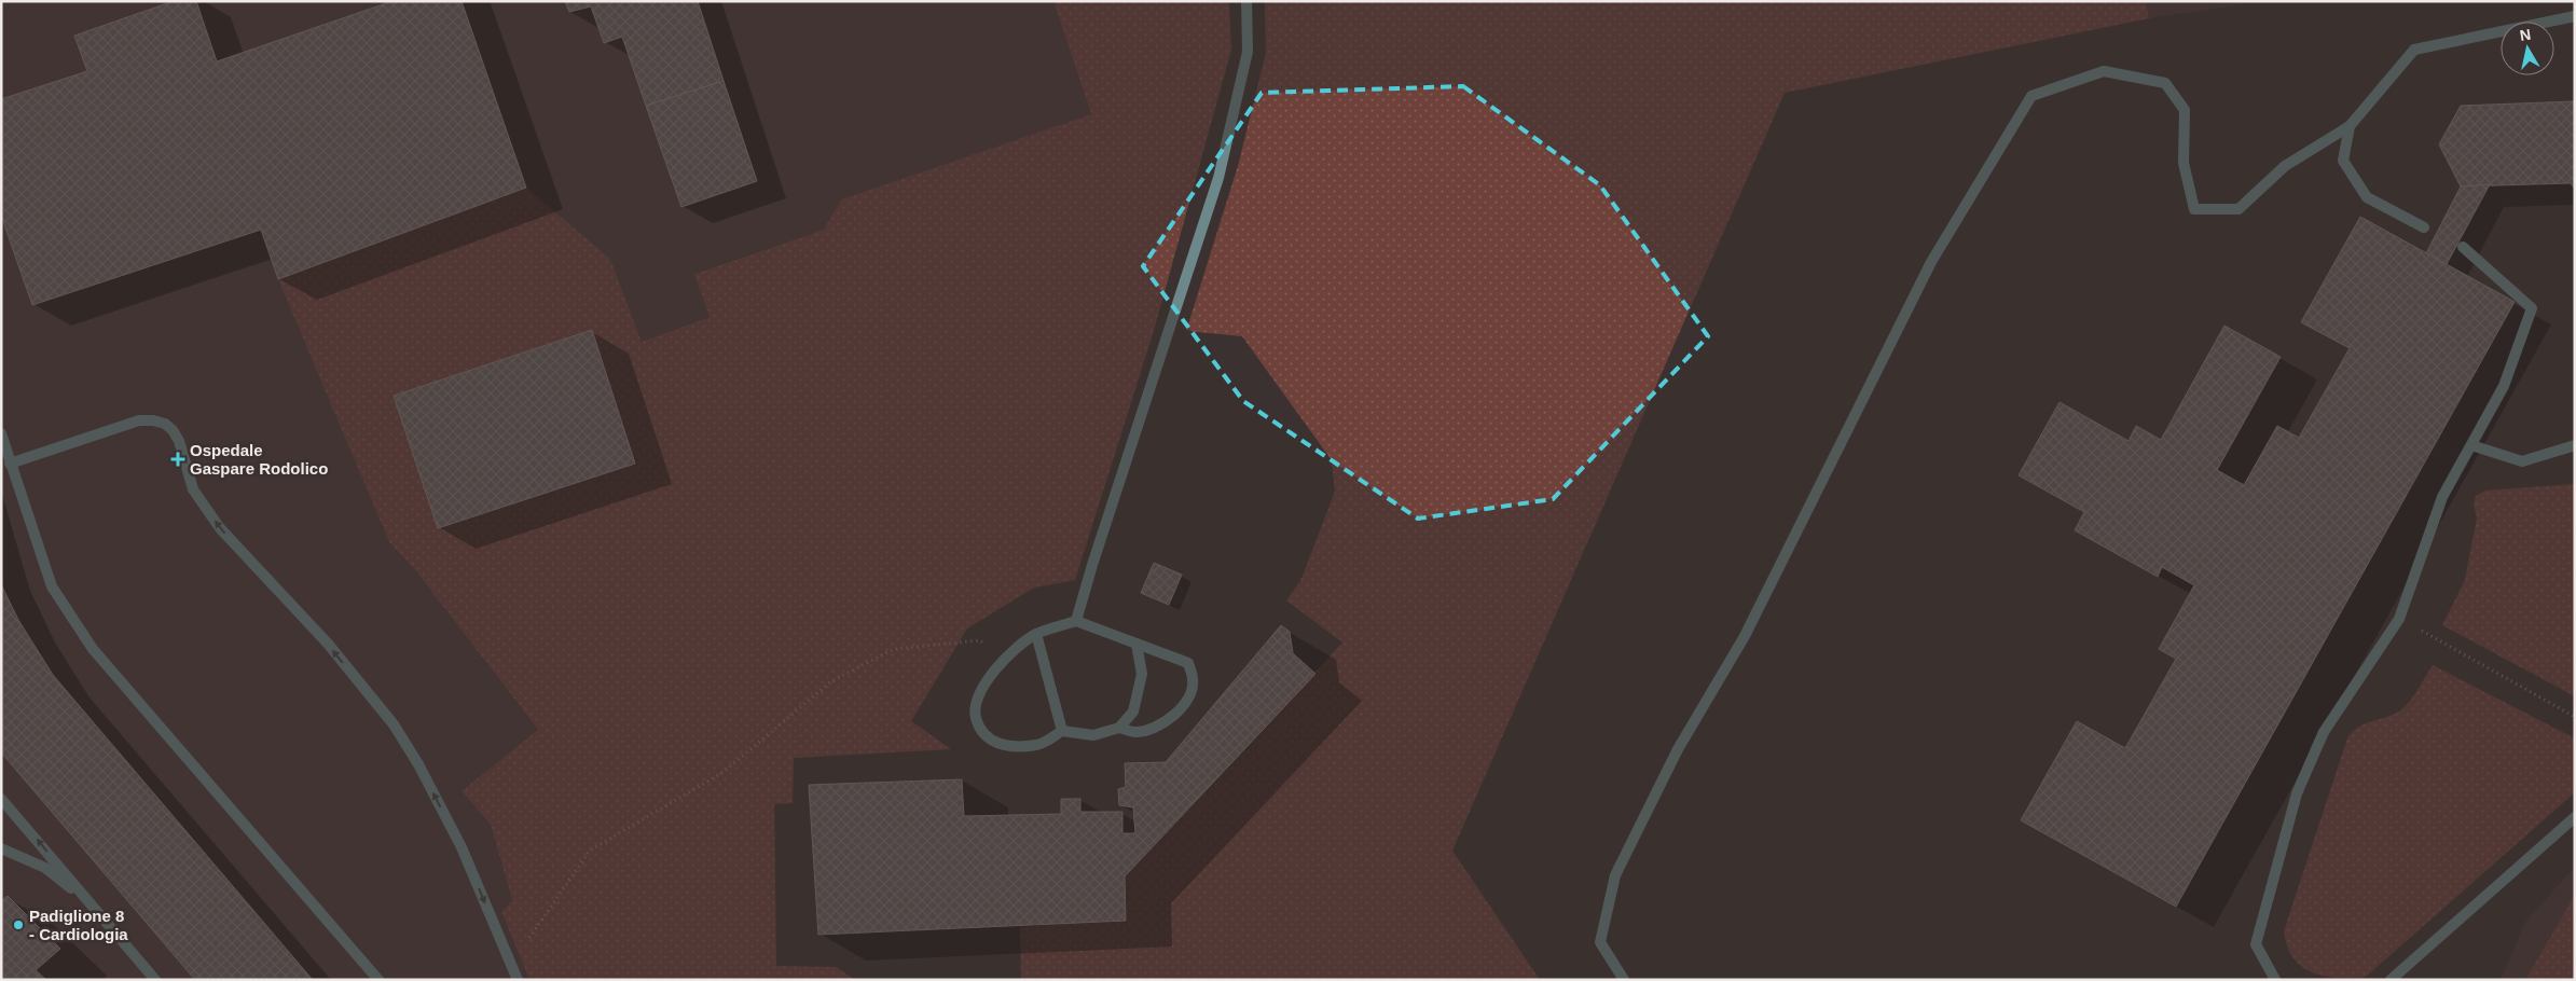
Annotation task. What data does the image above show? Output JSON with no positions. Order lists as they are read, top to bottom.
{
  "places": {
    "health": ["Ospedale Gaspare Rodolico"],
    "other": ["Padiglione 8 - Cardiologia"]
  },
  "north": "top"
}
